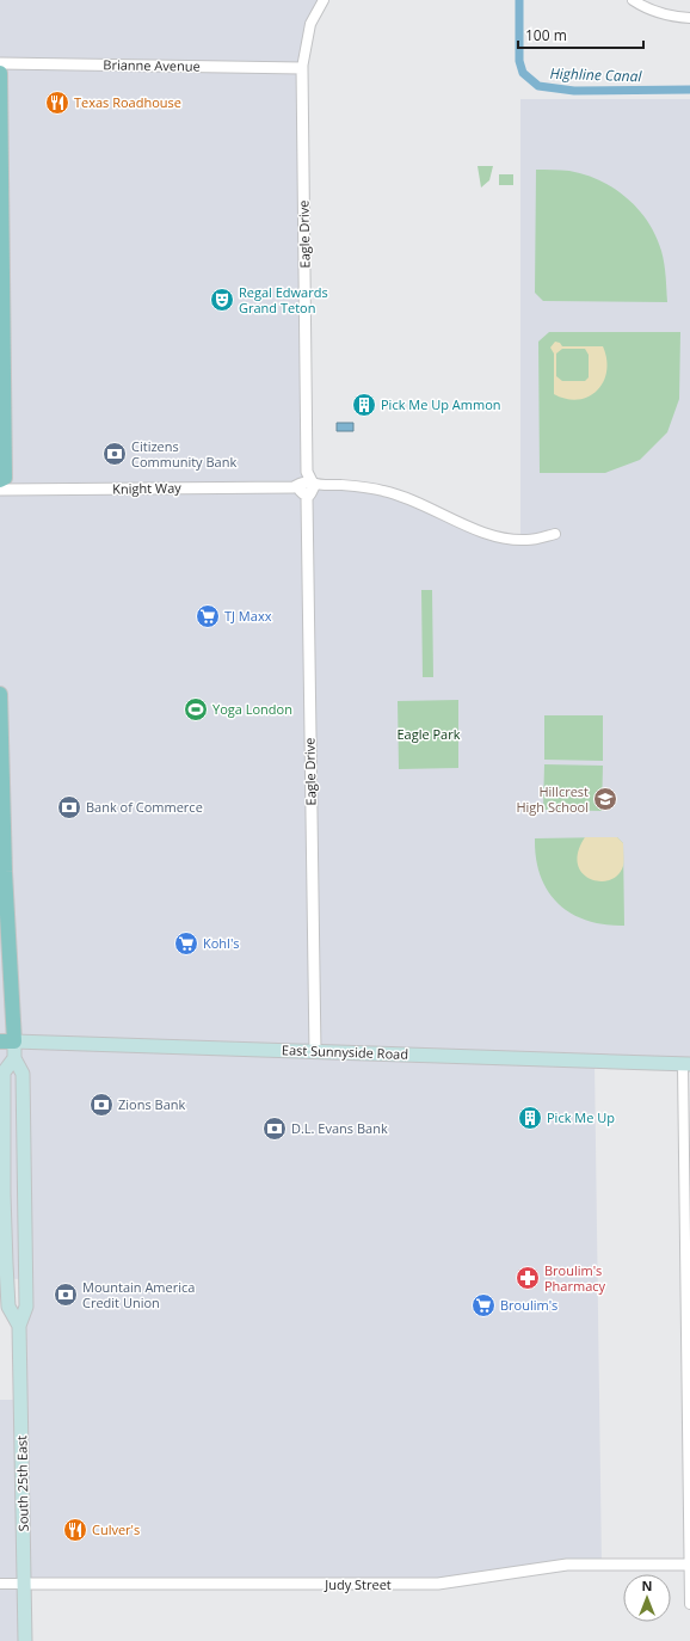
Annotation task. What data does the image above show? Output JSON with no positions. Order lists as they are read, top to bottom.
{
  "streets": {
    "main road": ["East Sunnyside Road", "South 25th East"],
    "street": [
      "Brianne Avenue",
      "Eagle Drive",
      "Knight Way",
      "Judy Street"
    ]
  },
  "crossings": [
    ["Brianne Avenue", "Eagle Drive"],
    ["Eagle Drive", "Knight Way"],
    ["Eagle Drive", "East Sunnyside Road"],
    ["East Sunnyside Road", "South 25th East"],
    ["South 25th East", "Judy Street"]
  ],
  "water": ["Highline Canal"],
  "parks": ["Eagle Park"],
  "places": {
    "restaurant": ["Texas Roadhouse", "Culver's"],
    "theatre": ["Regal Edwards Grand Teton"],
    "building": ["Pick Me Up Ammon", "Pick Me Up"],
    "bank": [
      "Citizens Community Bank",
      "Bank of Commerce",
      "Zions Bank",
      "D.L. Evans Bank",
      "Mountain America Credit Union"
    ],
    "supermarket": ["TJ Maxx", "Kohl's", "Broulim's"],
    "sports": ["Yoga London"],
    "school or university": ["Hillcrest High School"],
    "pharmacy": ["Broulim's Pharmacy"]
  },
  "scale_bar": "100 m",
  "north": "top"
}
